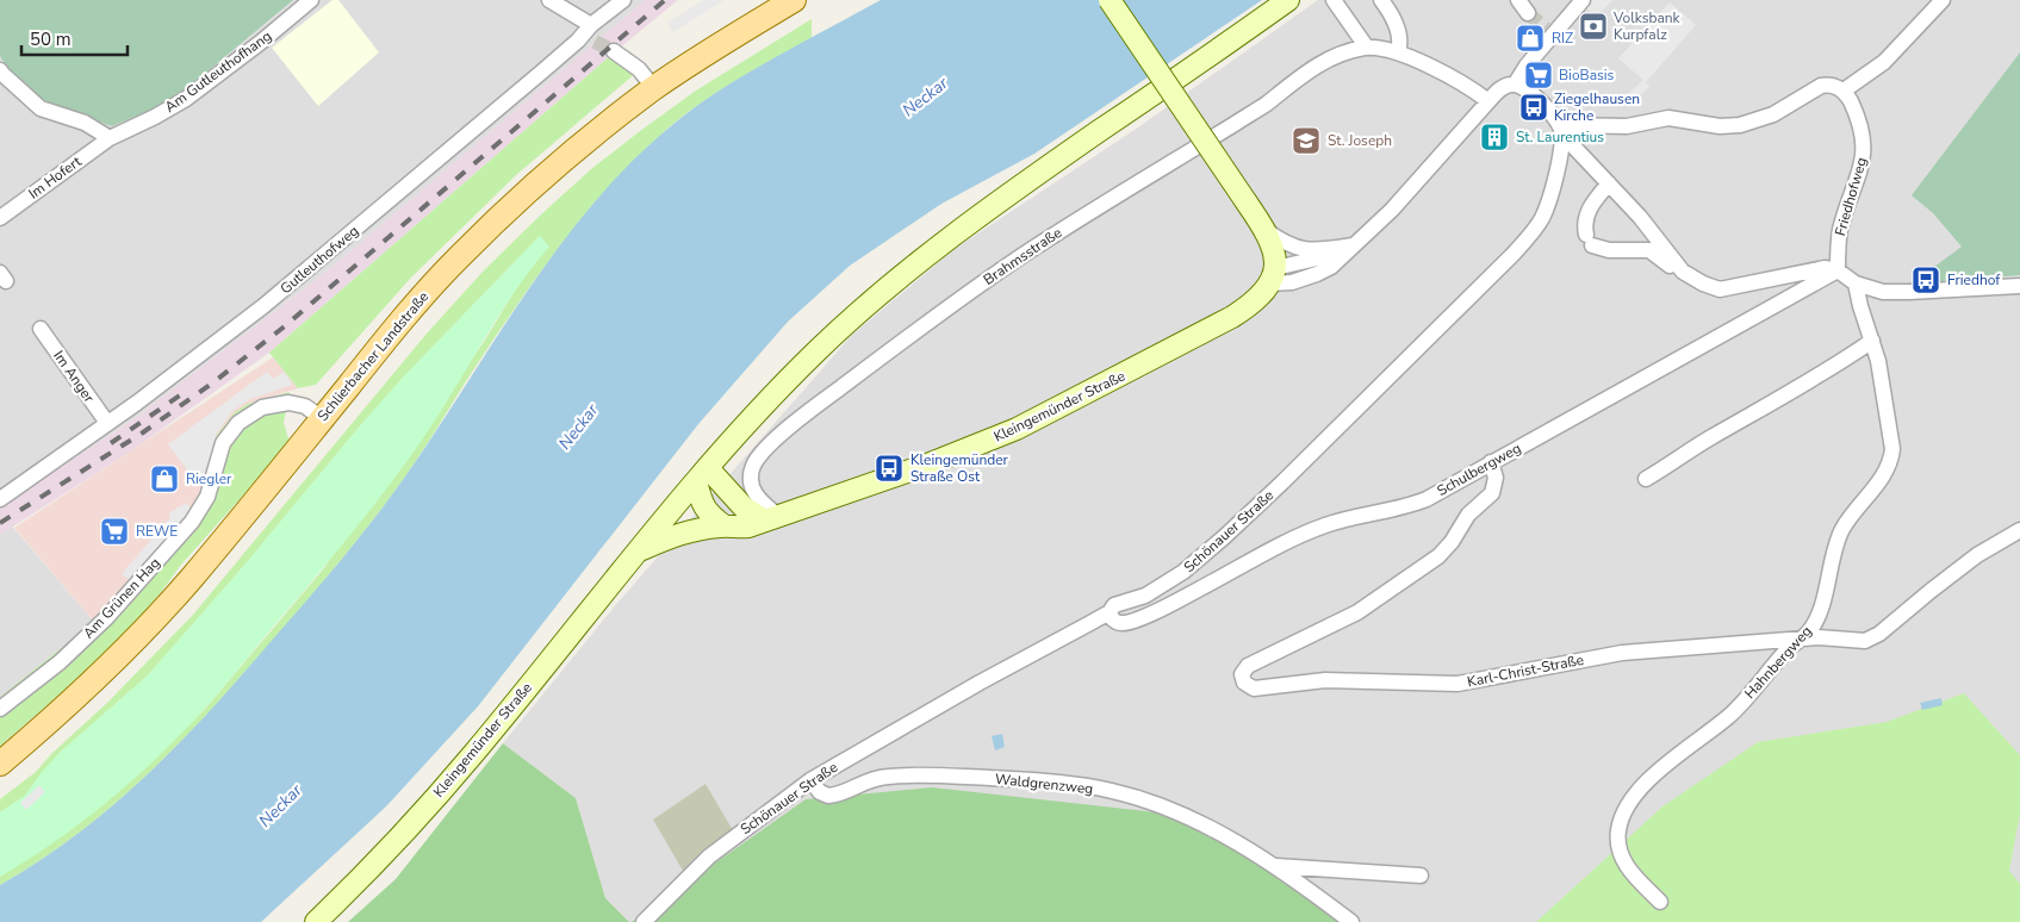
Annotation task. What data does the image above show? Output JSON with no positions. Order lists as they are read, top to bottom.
{
  "streets": {
    "main road": ["Schlierbacher Landstraße", "Kleingemünder Straße"],
    "street": [
      "Am Gutleuthofhang",
      "Im Hofert",
      "Friedhofweg",
      "Brahmsstraße",
      "Gutleuthofweg",
      "Im Anger",
      "Schulbergweg",
      "Schönauer Straße",
      "Am Grünen Hag",
      "Hahnbergweg",
      "Karl-Christ-Straße",
      "Waldgrenzweg"
    ]
  },
  "crossings": [
    ["Am Gutleuthofhang", "Im Hofert"],
    ["Friedhofweg", "Schulbergweg"],
    ["Brahmsstraße", "Kleingemünder Straße"],
    ["Gutleuthofweg", "Im Anger"],
    ["Schlierbacher Landstraße", "Am Grünen Hag"],
    ["Schulbergweg", "Schönauer Straße"],
    ["Schulbergweg", "Karl-Christ-Straße"],
    ["Schönauer Straße", "Waldgrenzweg"],
    ["Hahnbergweg", "Karl-Christ-Straße"]
  ],
  "water": ["Neckar"],
  "places": {
    "bank": ["Volksbank Kurpfalz"],
    "shop": ["RIZ", "Riegler"],
    "supermarket": ["BioBasis", "REWE"],
    "bus stop": ["Ziegelhausen Kirche", "Friedhof", "Kleingemünder Straße Ost"],
    "building": ["St. Laurentius"],
    "school or university": ["St. Joseph"]
  },
  "scale_bar": "50 m"
}
